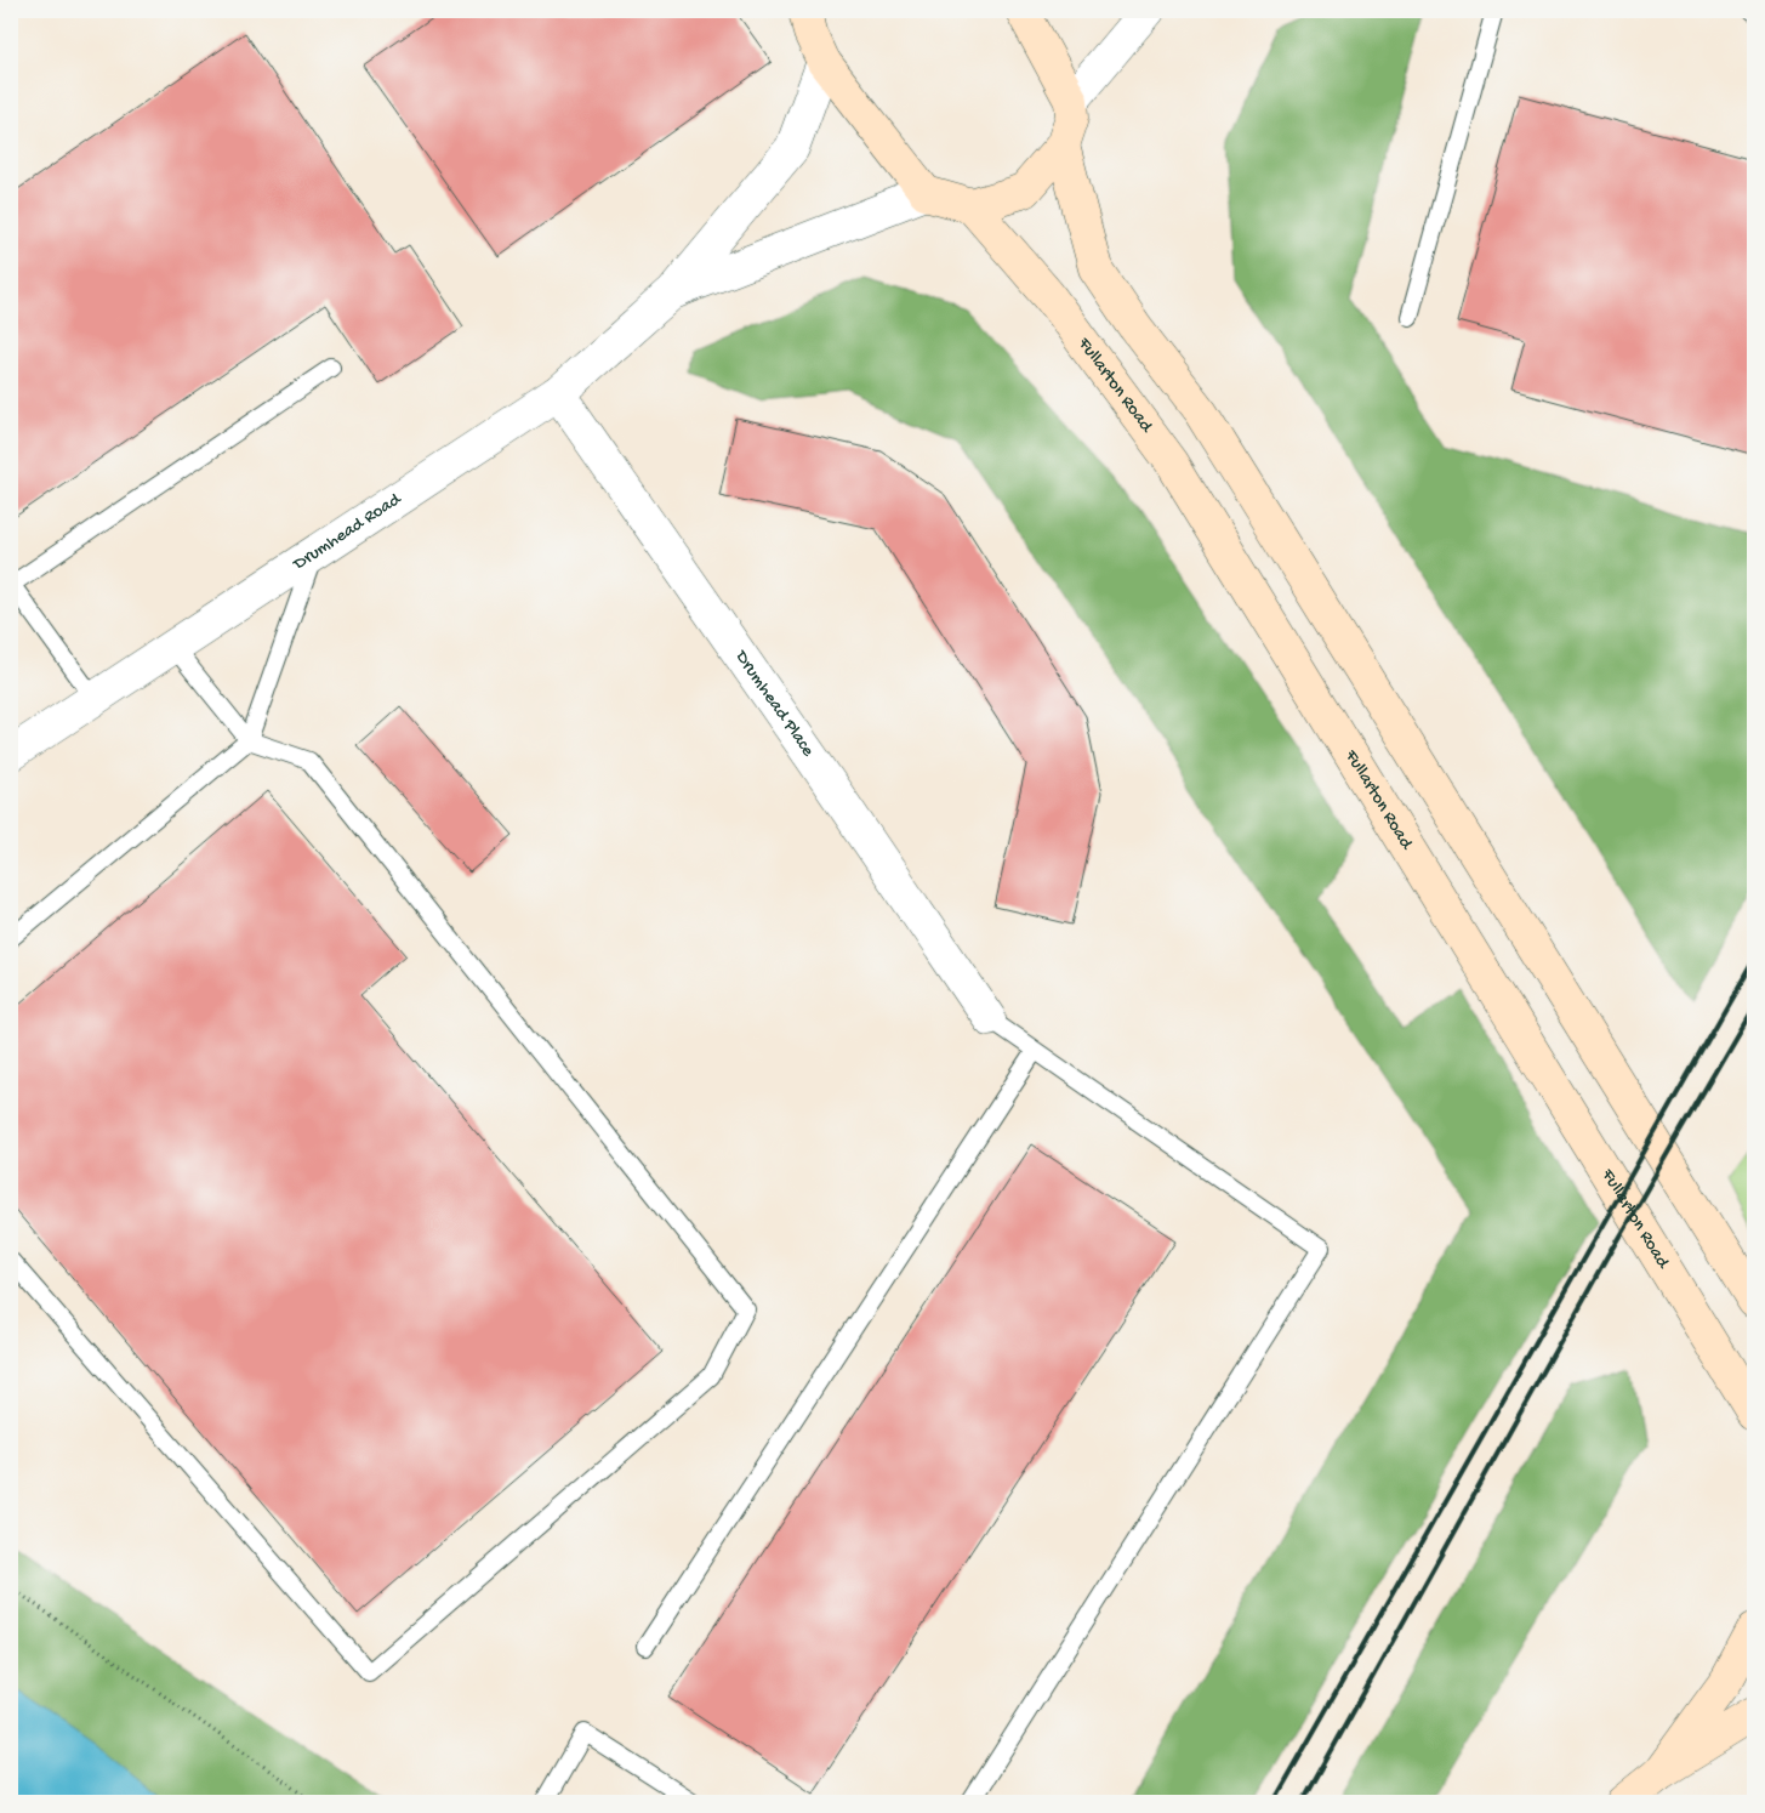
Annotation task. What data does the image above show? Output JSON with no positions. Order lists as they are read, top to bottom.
{
  "streets": {
    "street": ["Fullarton Road", "Drumhead Road", "Drumhead Place"]
  },
  "crossings": [
    ["Drumhead Road", "Drumhead Place"]
  ]
}
